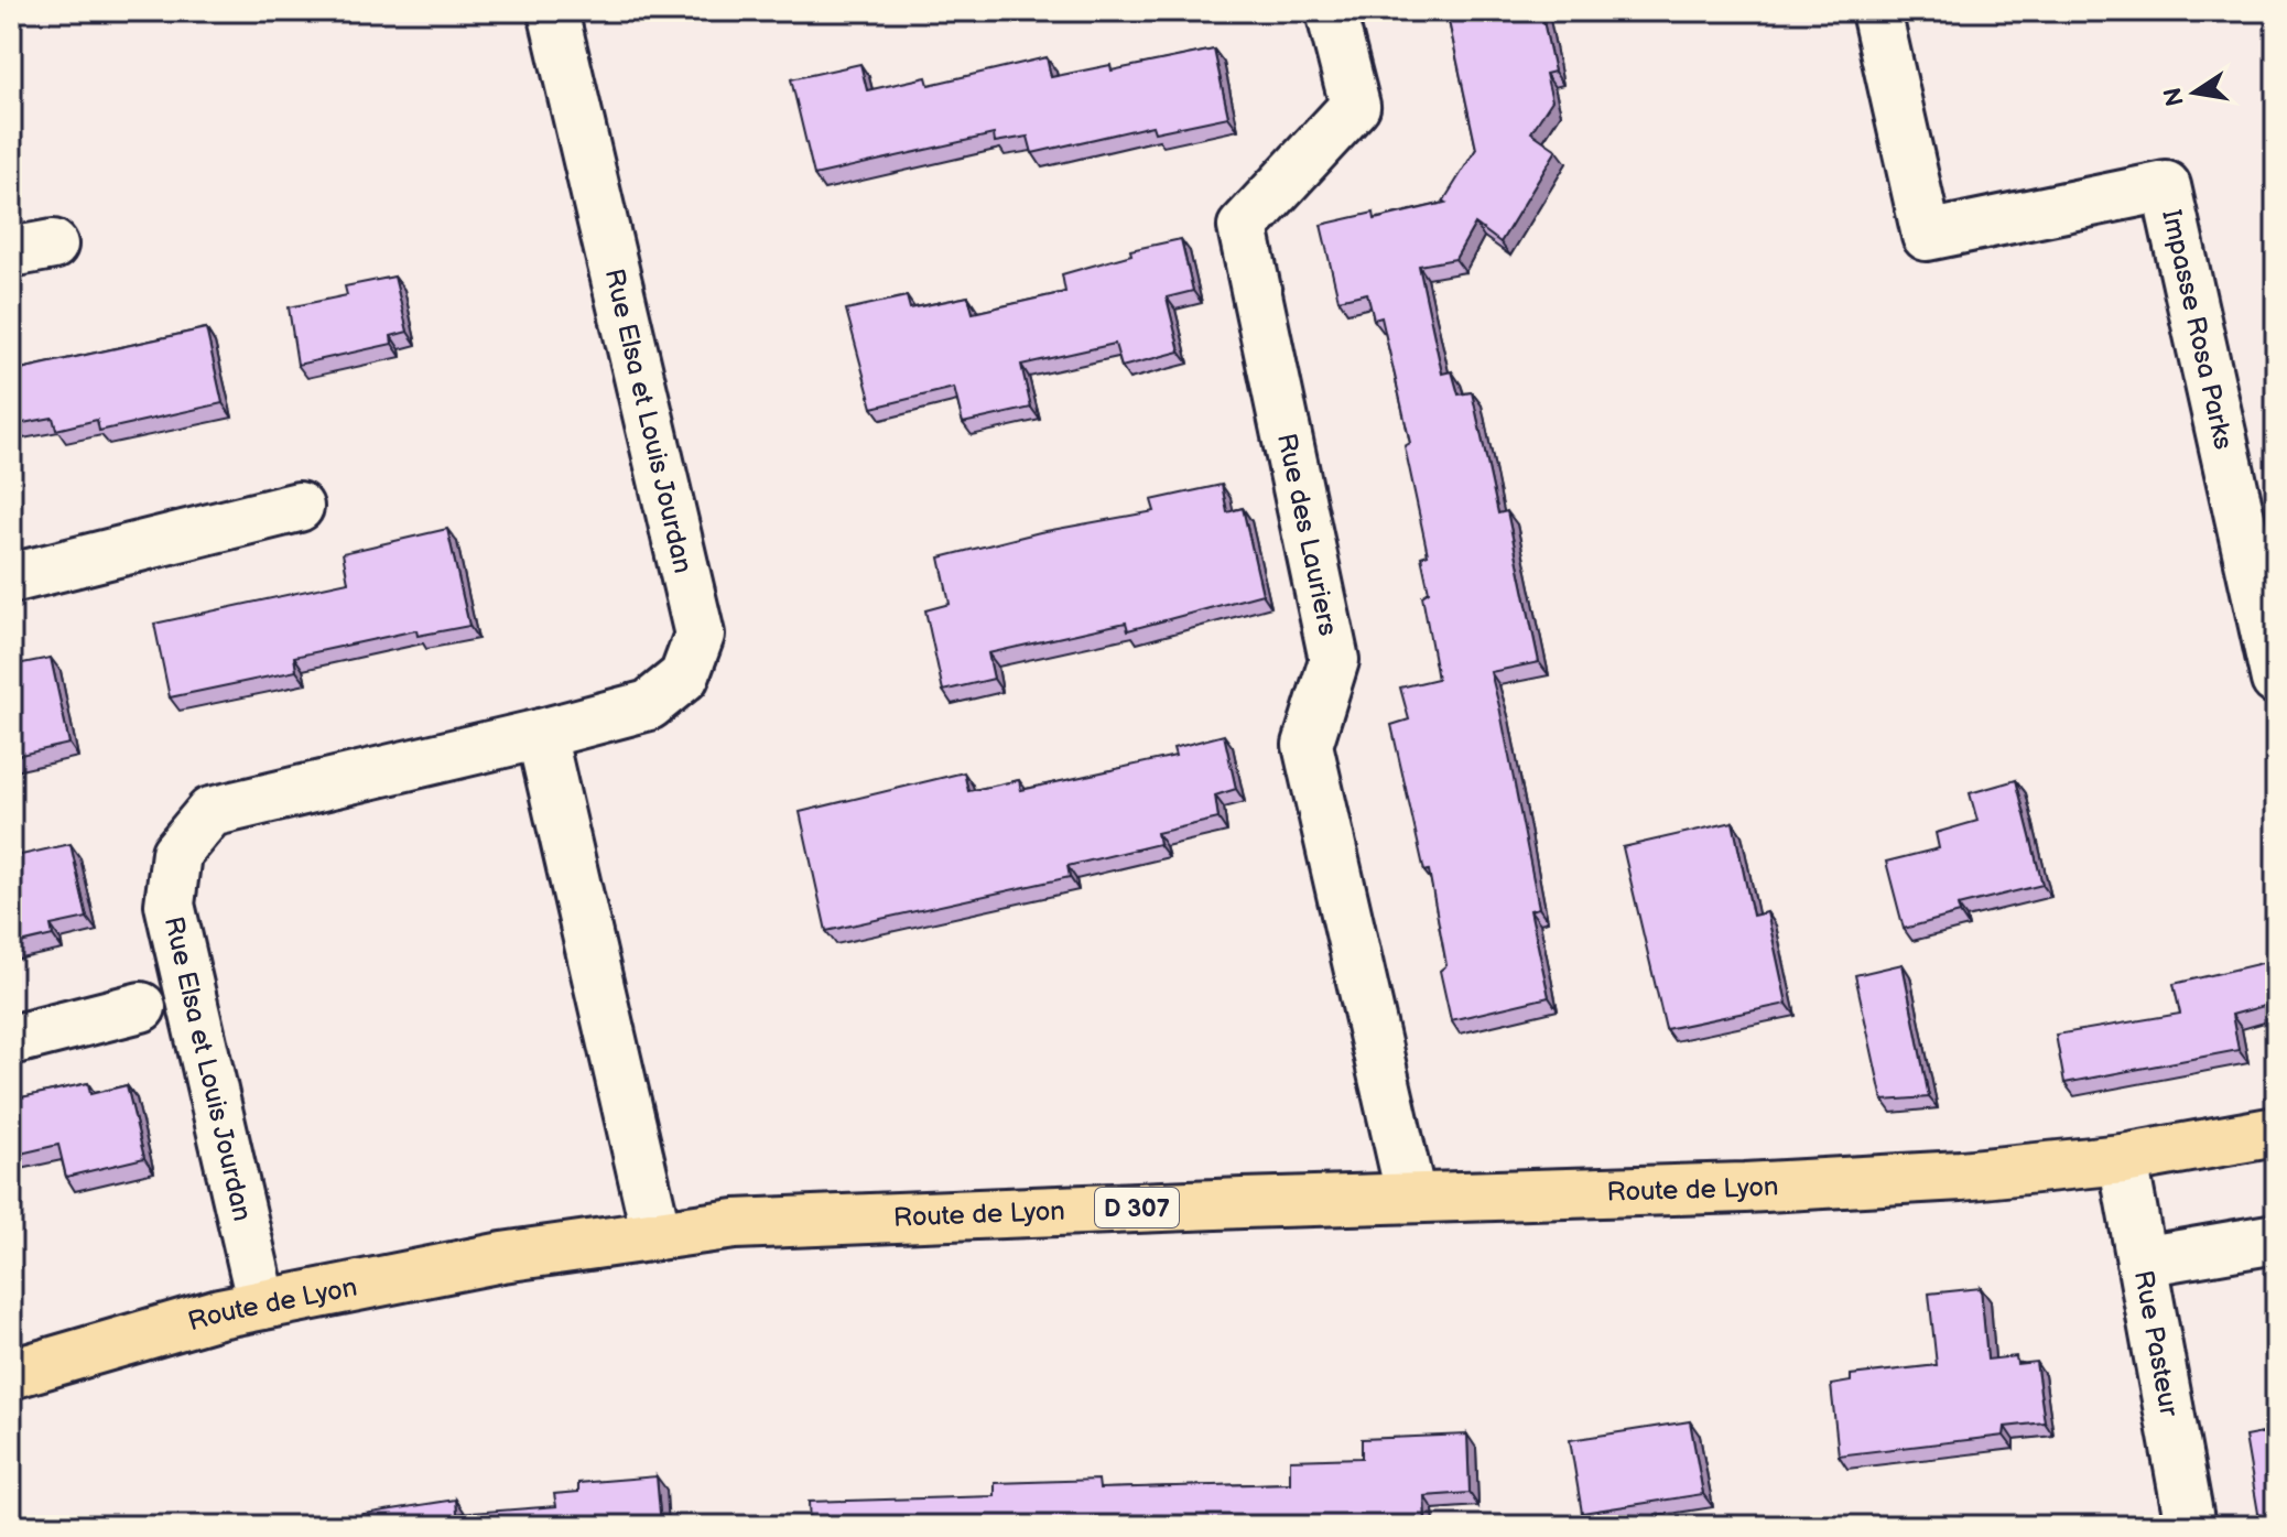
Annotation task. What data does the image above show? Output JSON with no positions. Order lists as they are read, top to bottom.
{
  "streets": {
    "main road": ["Route de Lyon", "D 307"],
    "street": [
      "Impasse Rosa Parks",
      "Rue Elsa et Louis Jourdan",
      "Rue des Lauriers",
      "Rue Pasteur"
    ]
  },
  "crossings": [
    ["Rue Elsa et Louis Jourdan", "Route de Lyon"],
    ["Rue des Lauriers", "Route de Lyon"],
    ["Route de Lyon", "Rue Pasteur"]
  ],
  "north": "left"
}
